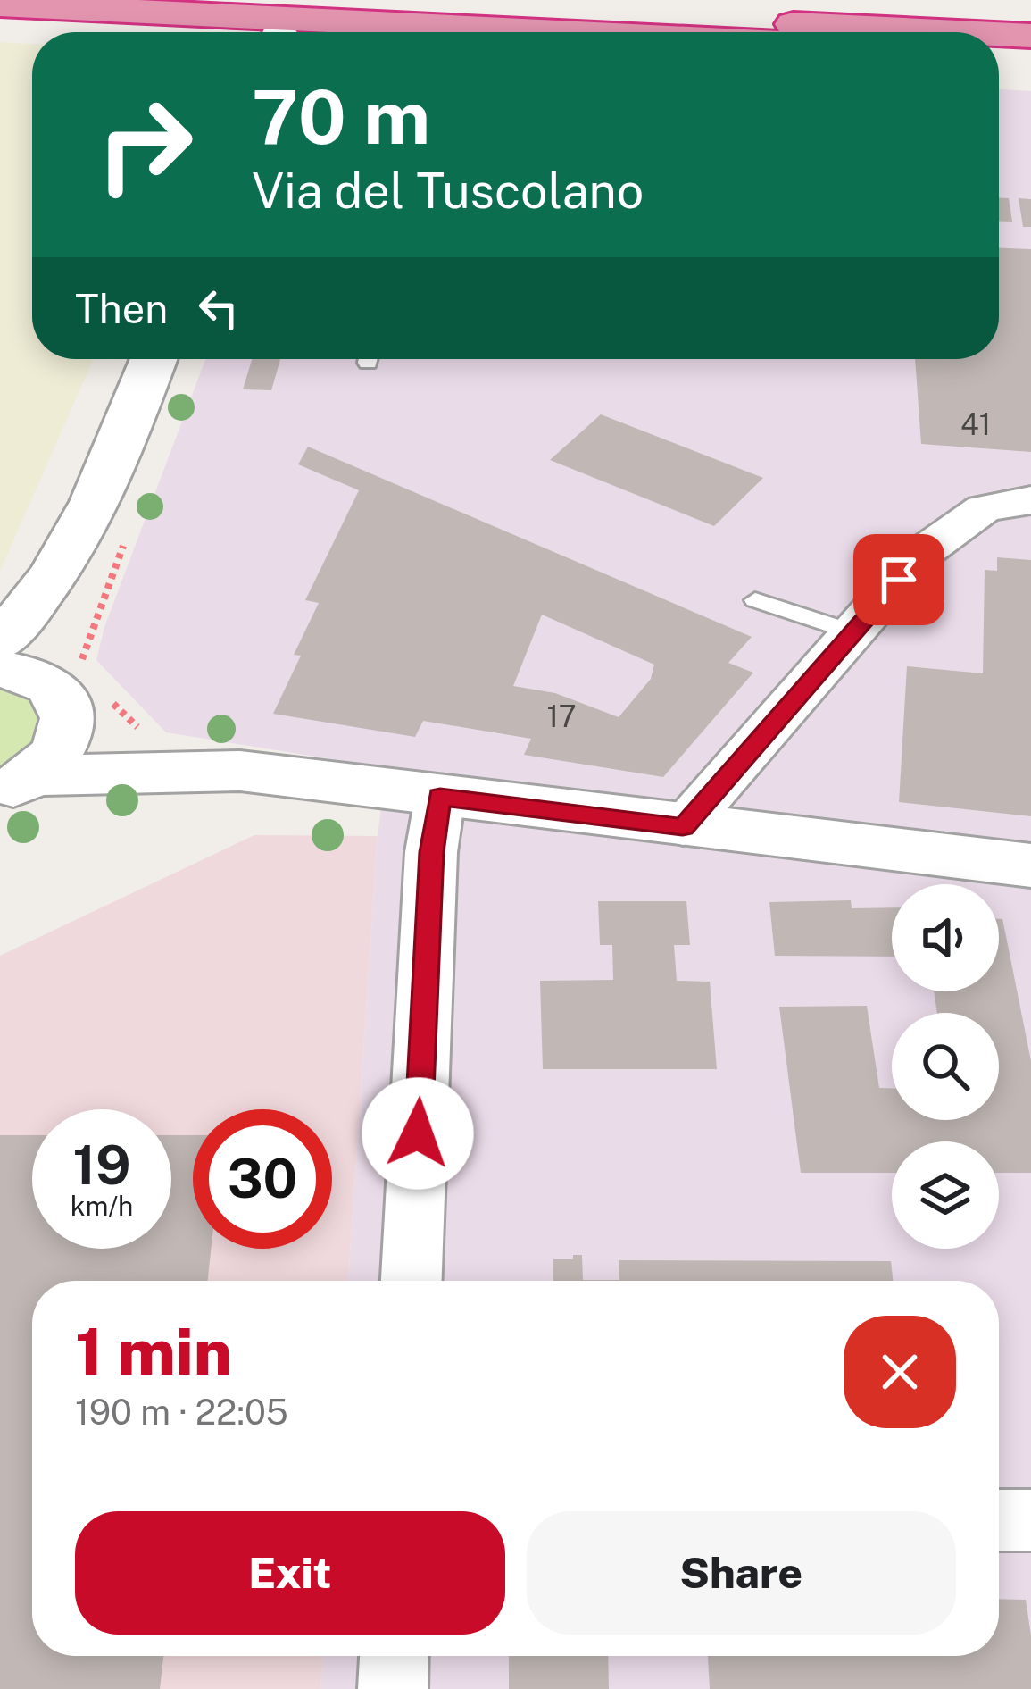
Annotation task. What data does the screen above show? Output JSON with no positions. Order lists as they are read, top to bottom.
{
  "house_numbers": ["41", "17"],
  "page": {
    "turn": ["70 m", "Via del Tuscolano"],
    "then": "Then",
    "speed": "19 km/h",
    "limit": "30",
    "heading": ["1 min", "190 m · 22:05"],
    "buttons": ["Exit", "Share"]
  }
}
